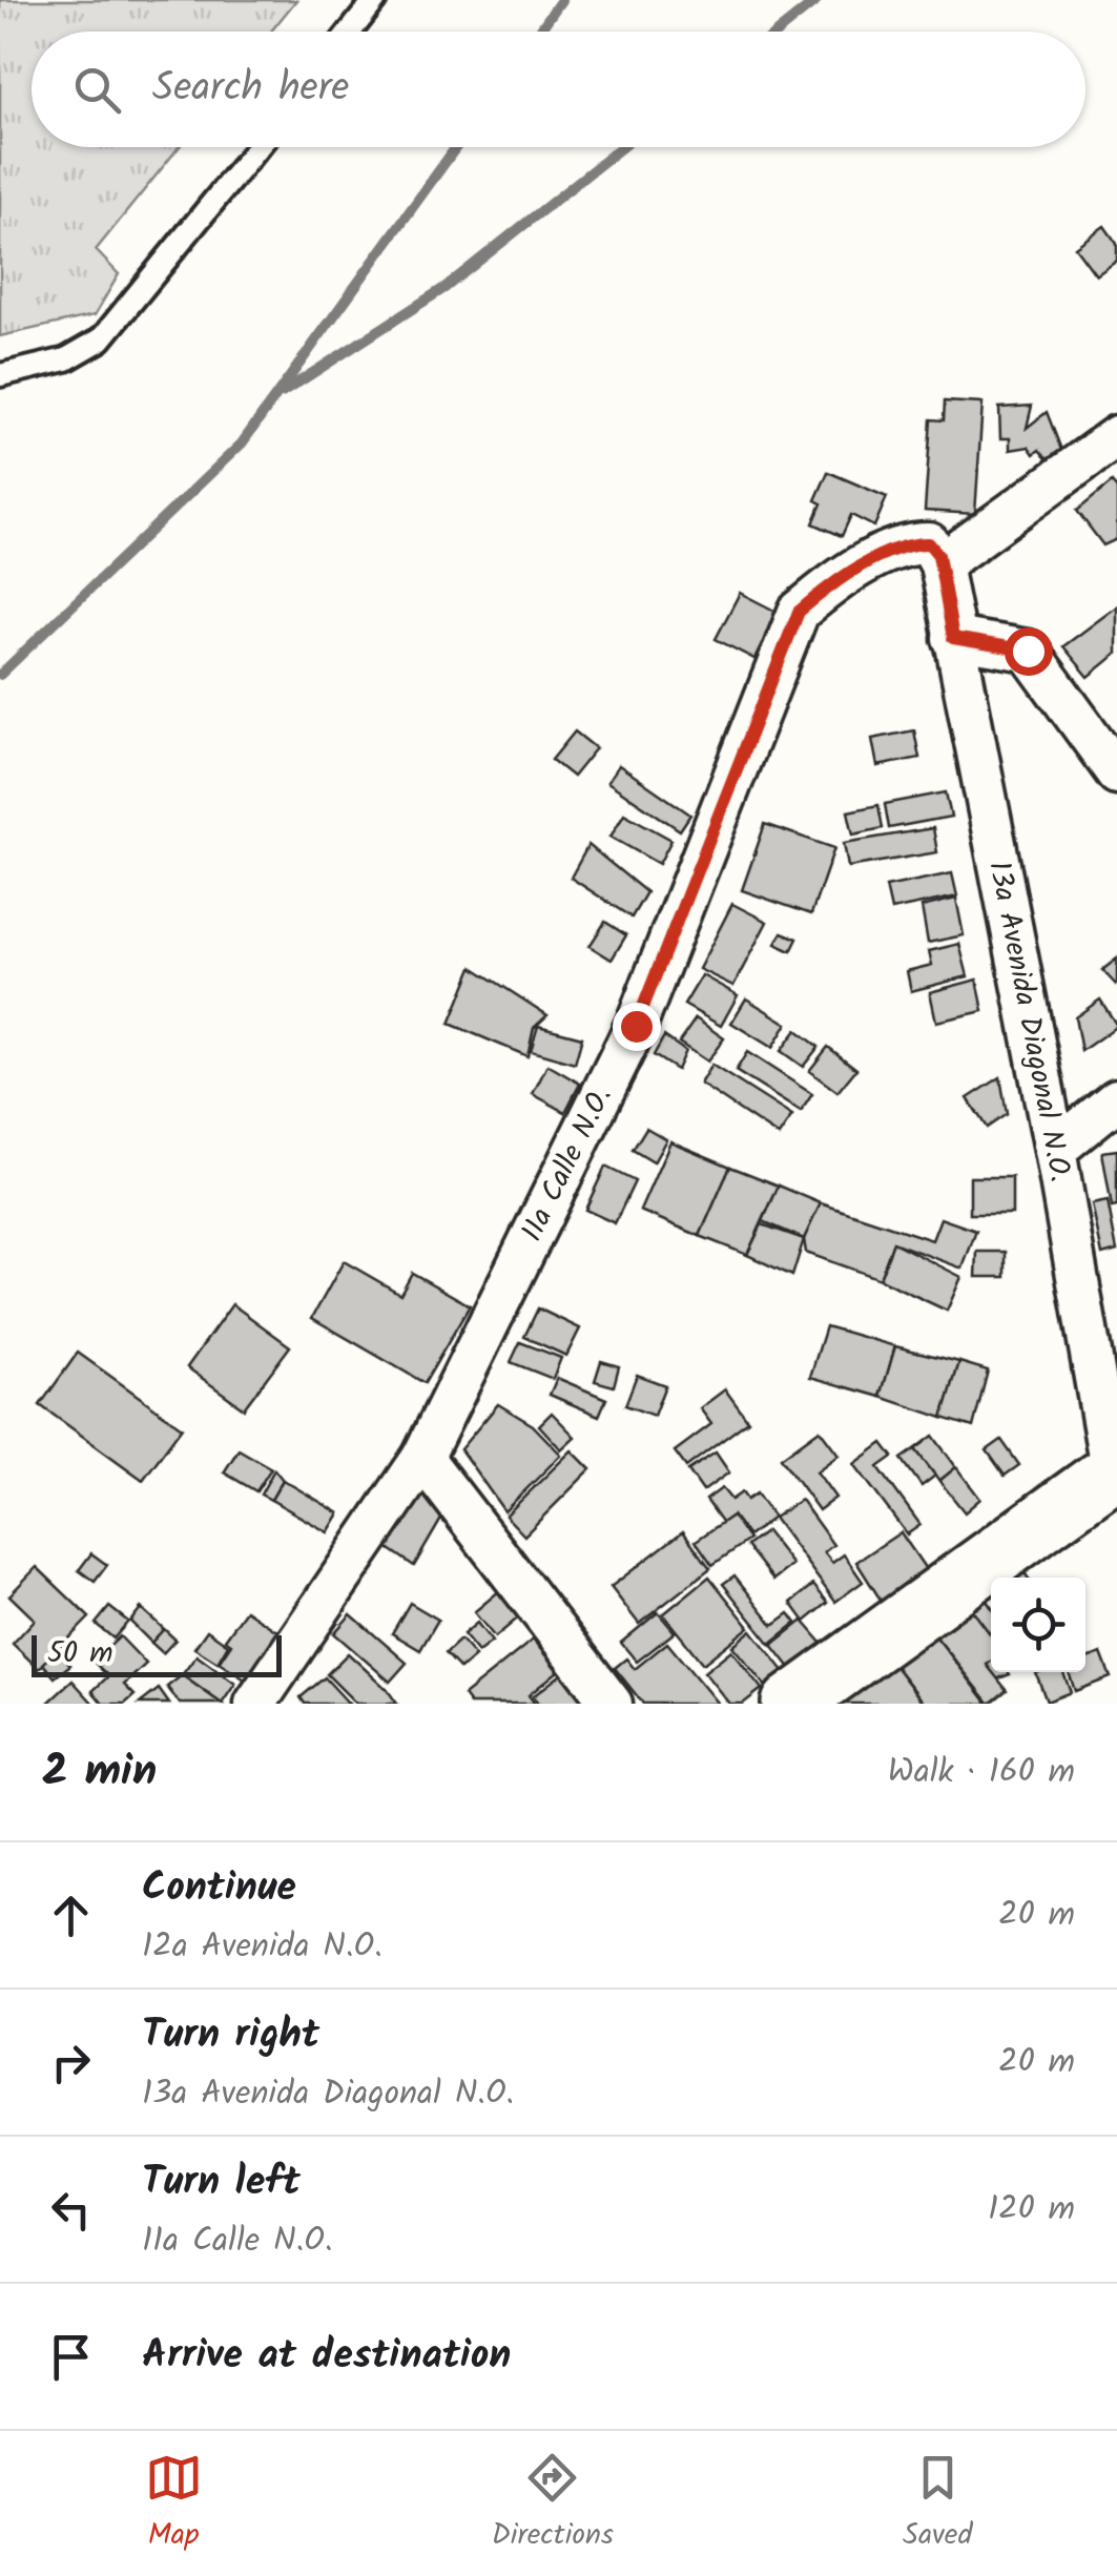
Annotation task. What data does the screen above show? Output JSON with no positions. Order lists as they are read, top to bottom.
{
  "streets": {
    "street": ["13a Avenida Diagonal N.O.", "11a Calle N.O."]
  },
  "crossings": [
    ["13a Avenida Diagonal N.O.", "11a Calle N.O."]
  ],
  "scale_bar": "50 m",
  "page": {
    "search": "Search here",
    "scale": "50 m",
    "heading": ["2 min", "Walk · 160 m"],
    "list": [
      ["Continue", "12a Avenida N.O.", "20 m"],
      ["Turn right", "13a Avenida Diagonal N.O.", "20 m"],
      ["Turn left", "11a Calle N.O.", "120 m"],
      "Arrive at destination"
    ],
    "nav": ["Map", "Directions", "Saved"]
  }
}
